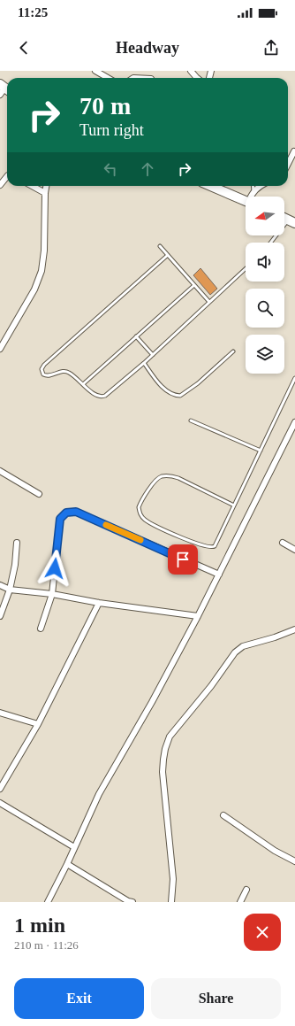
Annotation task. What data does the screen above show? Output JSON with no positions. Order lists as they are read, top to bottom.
{
  "north": "left",
  "page": {
    "status": "11:25",
    "header": "Headway",
    "turn": ["70 m", "Turn right"],
    "heading": ["1 min", "210 m · 11:26"],
    "buttons": ["Exit", "Share"]
  }
}
